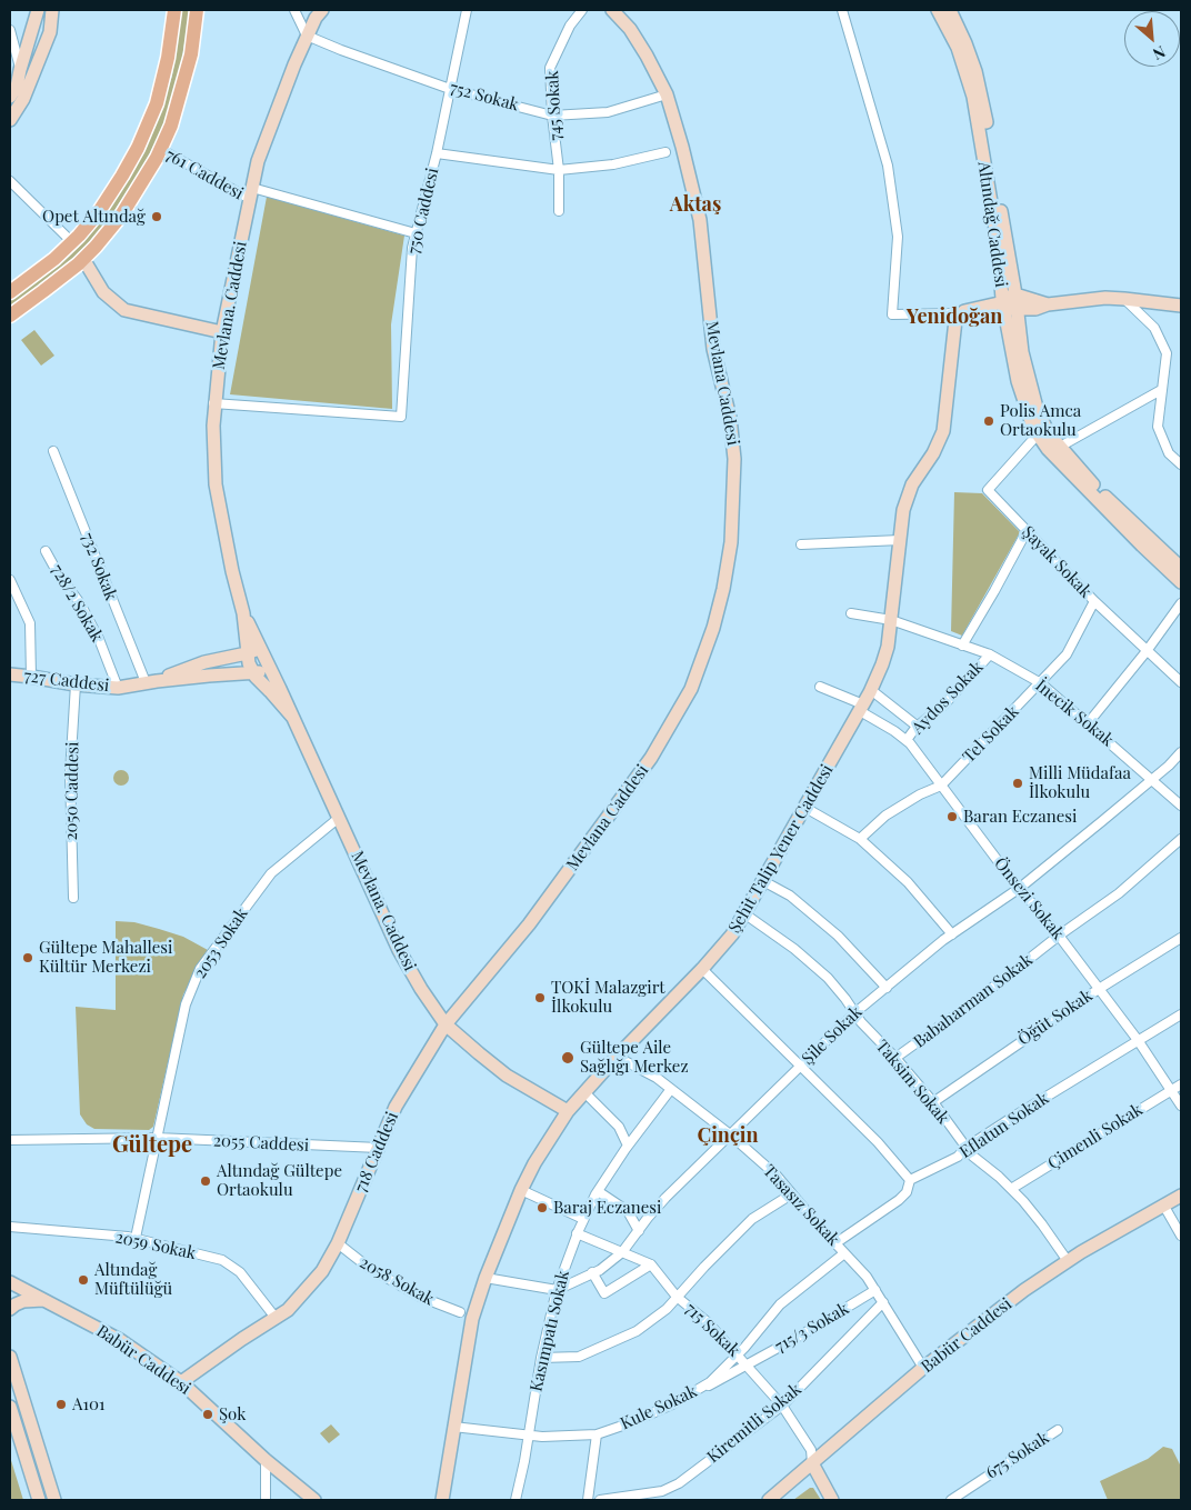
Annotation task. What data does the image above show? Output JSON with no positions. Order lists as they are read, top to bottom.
{
  "streets": {
    "street": [
      "752 Sokak",
      "745 Sokak",
      "761 Caddesi",
      "750 Caddesi",
      "Altındağ Caddesi",
      "Mevlana. Caddesi",
      "Mevlana Caddesi",
      "Şayak Sokak",
      "732 Sokak",
      "728/2 Sokak",
      "727 Caddesi",
      "Aydos Sokak",
      "İnecik Sokak",
      "Tel Sokak",
      "2050 Caddesi",
      "Şehit Talip Yener Caddesi",
      "Önsezi Sokak",
      "2053 Sokak",
      "Babaharman Sokak",
      "Öğüt Sokak",
      "Şile Sokak",
      "Taksim Sokak",
      "Eflatun Sokak",
      "Çimenli Sokak",
      "2055 Caddesi",
      "718 Caddesi",
      "Tasasız Sokak",
      "2059 Sokak",
      "2058 Sokak",
      "715/3 Sokak",
      "715 Sokak",
      "Kasımpatı Sokak",
      "Babür Caddesi",
      "Kule Sokak",
      "Kiremitli Sokak",
      "675 Sokak"
    ]
  },
  "crossings": [
    ["752 Sokak", "745 Sokak"],
    ["752 Sokak", "750 Caddesi"],
    ["752 Sokak", "Mevlana. Caddesi"],
    ["752 Sokak", "Mevlana Caddesi"],
    ["761 Caddesi", "750 Caddesi"],
    ["761 Caddesi", "Mevlana. Caddesi"],
    ["750 Caddesi", "Mevlana. Caddesi"],
    ["Altındağ Caddesi", "Şayak Sokak"],
    ["Mevlana. Caddesi", "Mevlana Caddesi"],
    ["Mevlana. Caddesi", "727 Caddesi"],
    ["Mevlana. Caddesi", "Şehit Talip Yener Caddesi"],
    ["Mevlana. Caddesi", "2053 Sokak"],
    ["Mevlana. Caddesi", "718 Caddesi"],
    ["Mevlana Caddesi", "718 Caddesi"],
    ["Şayak Sokak", "Tel Sokak"],
    ["732 Sokak", "727 Caddesi"],
    ["728/2 Sokak", "727 Caddesi"],
    ["727 Caddesi", "2050 Caddesi"],
    ["Aydos Sokak", "İnecik Sokak"],
    ["Aydos Sokak", "Önsezi Sokak"],
    ["İnecik Sokak", "Tel Sokak"],
    ["İnecik Sokak", "Şehit Talip Yener Caddesi"],
    ["İnecik Sokak", "Şile Sokak"],
    ["Tel Sokak", "Önsezi Sokak"],
    ["Şehit Talip Yener Caddesi", "Önsezi Sokak"],
    ["Şehit Talip Yener Caddesi", "Taksim Sokak"],
    ["Şehit Talip Yener Caddesi", "Tasasız Sokak"],
    ["Şehit Talip Yener Caddesi", "Kule Sokak"],
    ["Önsezi Sokak", "Babaharman Sokak"],
    ["Önsezi Sokak", "Öğüt Sokak"],
    ["Önsezi Sokak", "Şile Sokak"],
    ["Önsezi Sokak", "Eflatun Sokak"],
    ["Önsezi Sokak", "Çimenli Sokak"],
    ["2053 Sokak", "2055 Caddesi"],
    ["2053 Sokak", "2059 Sokak"],
    ["Babaharman Sokak", "Taksim Sokak"],
    ["Öğüt Sokak", "Taksim Sokak"],
    ["Şile Sokak", "Taksim Sokak"],
    ["Şile Sokak", "Tasasız Sokak"],
    ["Şile Sokak", "715 Sokak"],
    ["Şile Sokak", "Kasımpatı Sokak"],
    ["Taksim Sokak", "Eflatun Sokak"],
    ["Taksim Sokak", "Çimenli Sokak"],
    ["Taksim Sokak", "Babür Caddesi"],
    ["2055 Caddesi", "718 Caddesi"],
    ["718 Caddesi", "2059 Sokak"],
    ["718 Caddesi", "2058 Sokak"],
    ["718 Caddesi", "Babür Caddesi"],
    ["Tasasız Sokak", "715/3 Sokak"],
    ["Tasasız Sokak", "Kasımpatı Sokak"],
    ["Tasasız Sokak", "Babür Caddesi"],
    ["Tasasız Sokak", "Kule Sokak"],
    ["Tasasız Sokak", "Kiremitli Sokak"],
    ["715/3 Sokak", "715 Sokak"],
    ["715/3 Sokak", "Kule Sokak"],
    ["715 Sokak", "Kasımpatı Sokak"],
    ["715 Sokak", "Babür Caddesi"],
    ["715 Sokak", "Kule Sokak"],
    ["715 Sokak", "Kiremitli Sokak"],
    ["Kasımpatı Sokak", "Kule Sokak"]
  ],
  "districts": [
    "Aktaş",
    "Yenidoğan",
    "Çinçin",
    "Gültepe"
  ],
  "places": [
    "Opet Altındağ",
    "Polis Amca Ortaokulu",
    "Milli Müdafaa İlkokulu",
    "Baran Eczanesi",
    "Gültepe Mahallesi Kültür Merkezi",
    "TOKİ Malazgirt İlkokulu",
    "Gültepe Aile Sağlığı Merkez",
    "Altındağ Gültepe Ortaokulu",
    "Baraj Eczanesi",
    "Altındağ Müftülüğü",
    "A101",
    "Şok"
  ],
  "north": "bottom right"
}
